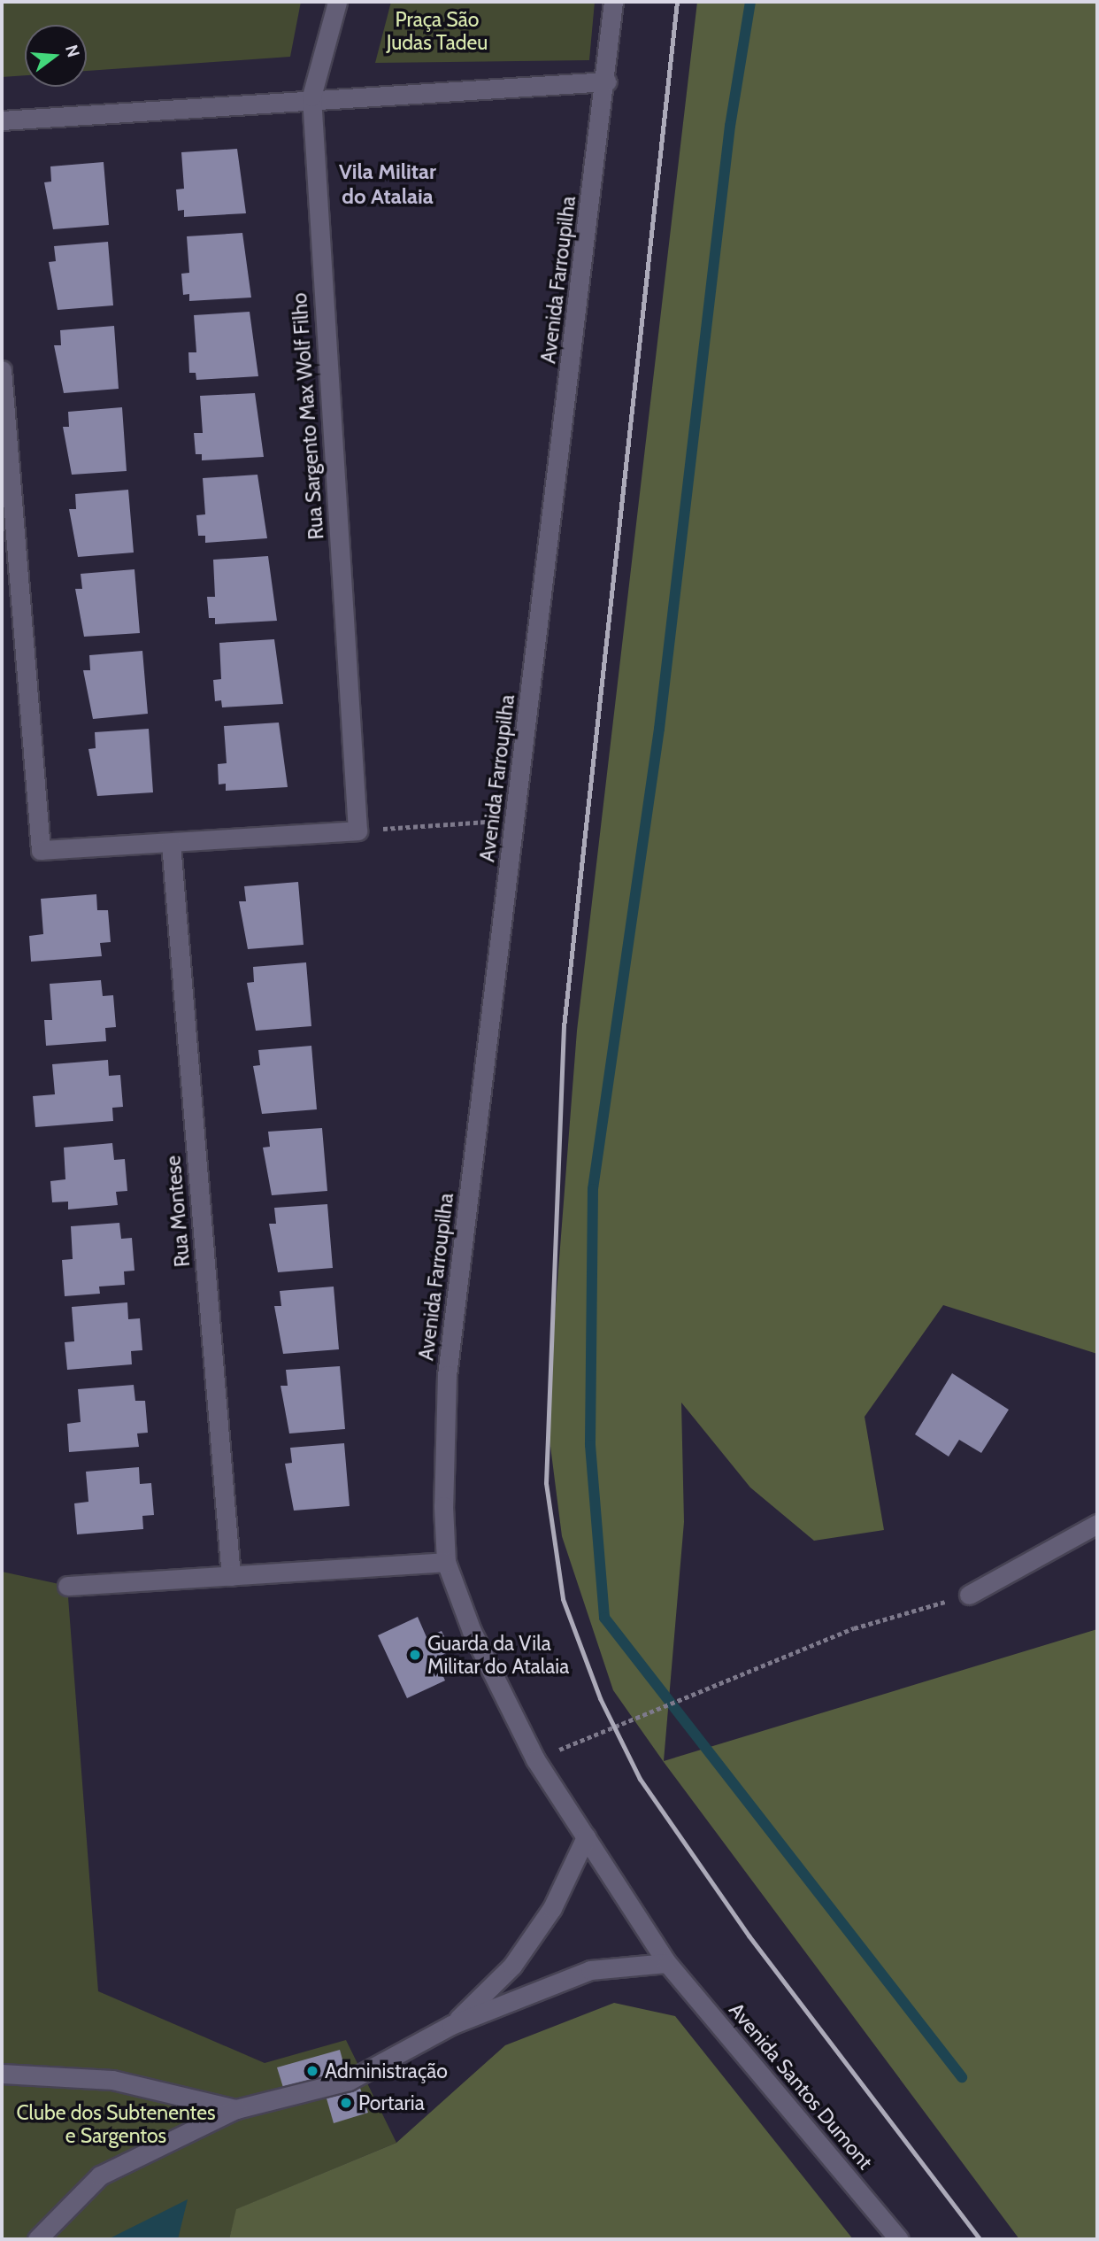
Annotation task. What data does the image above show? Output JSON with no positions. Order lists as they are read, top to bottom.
{
  "streets": {
    "street": [
      "Avenida Farroupilha",
      "Rua Sargento Max Wolf Filho",
      "Rua Montese",
      "Avenida Santos Dumont"
    ]
  },
  "crossings": [
    ["Avenida Farroupilha", "Avenida Santos Dumont"]
  ],
  "districts": ["Vila Militar do Atalaia"],
  "parks": ["Praça São Judas Tadeu", "Clube dos Subtenentes e Sargentos"],
  "places": ["Guarda da Vila Militar do Atalaia", "Administração", "Portaria"],
  "north": "right"
}
